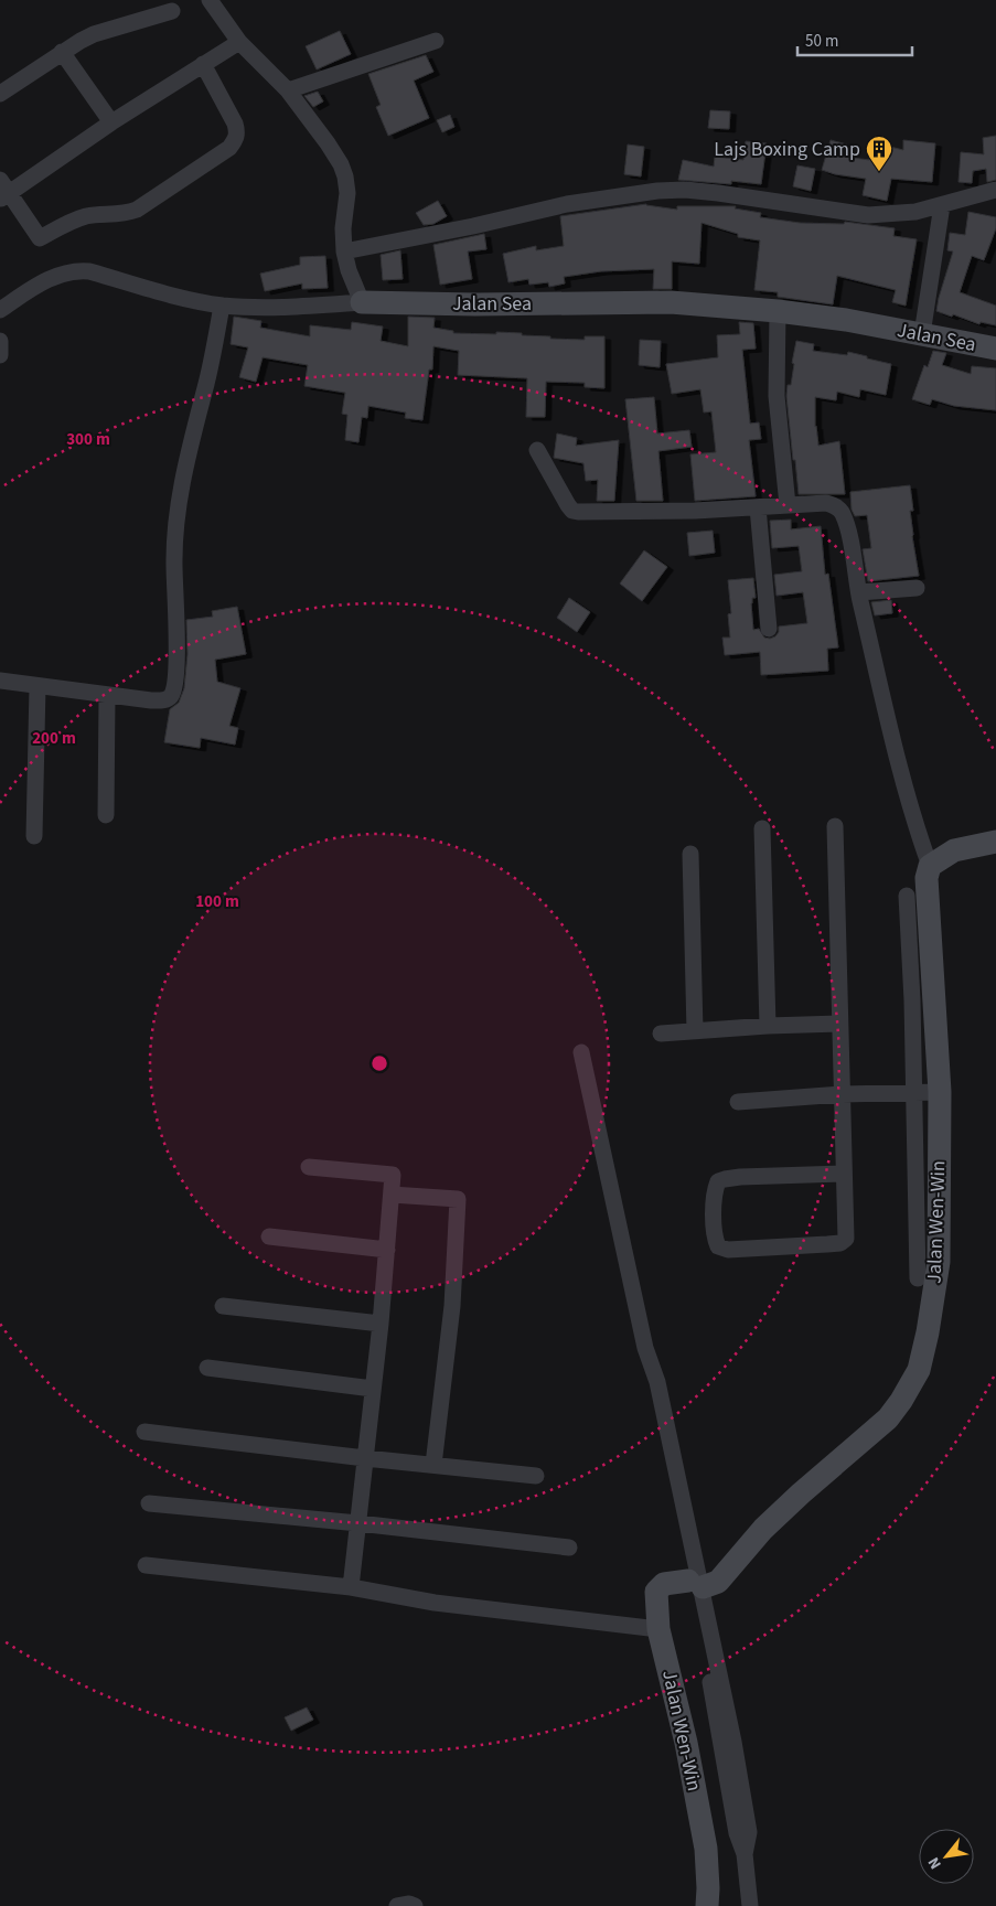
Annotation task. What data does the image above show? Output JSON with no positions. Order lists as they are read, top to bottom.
{
  "streets": {
    "street": ["Jalan Sea", "Jalan Wen-Win"]
  },
  "places": {
    "building": ["Lajs Boxing Camp"]
  },
  "scale_bar": "50 m",
  "north": "bottom left",
  "rings": ["300 m", "200 m", "100 m"]
}
